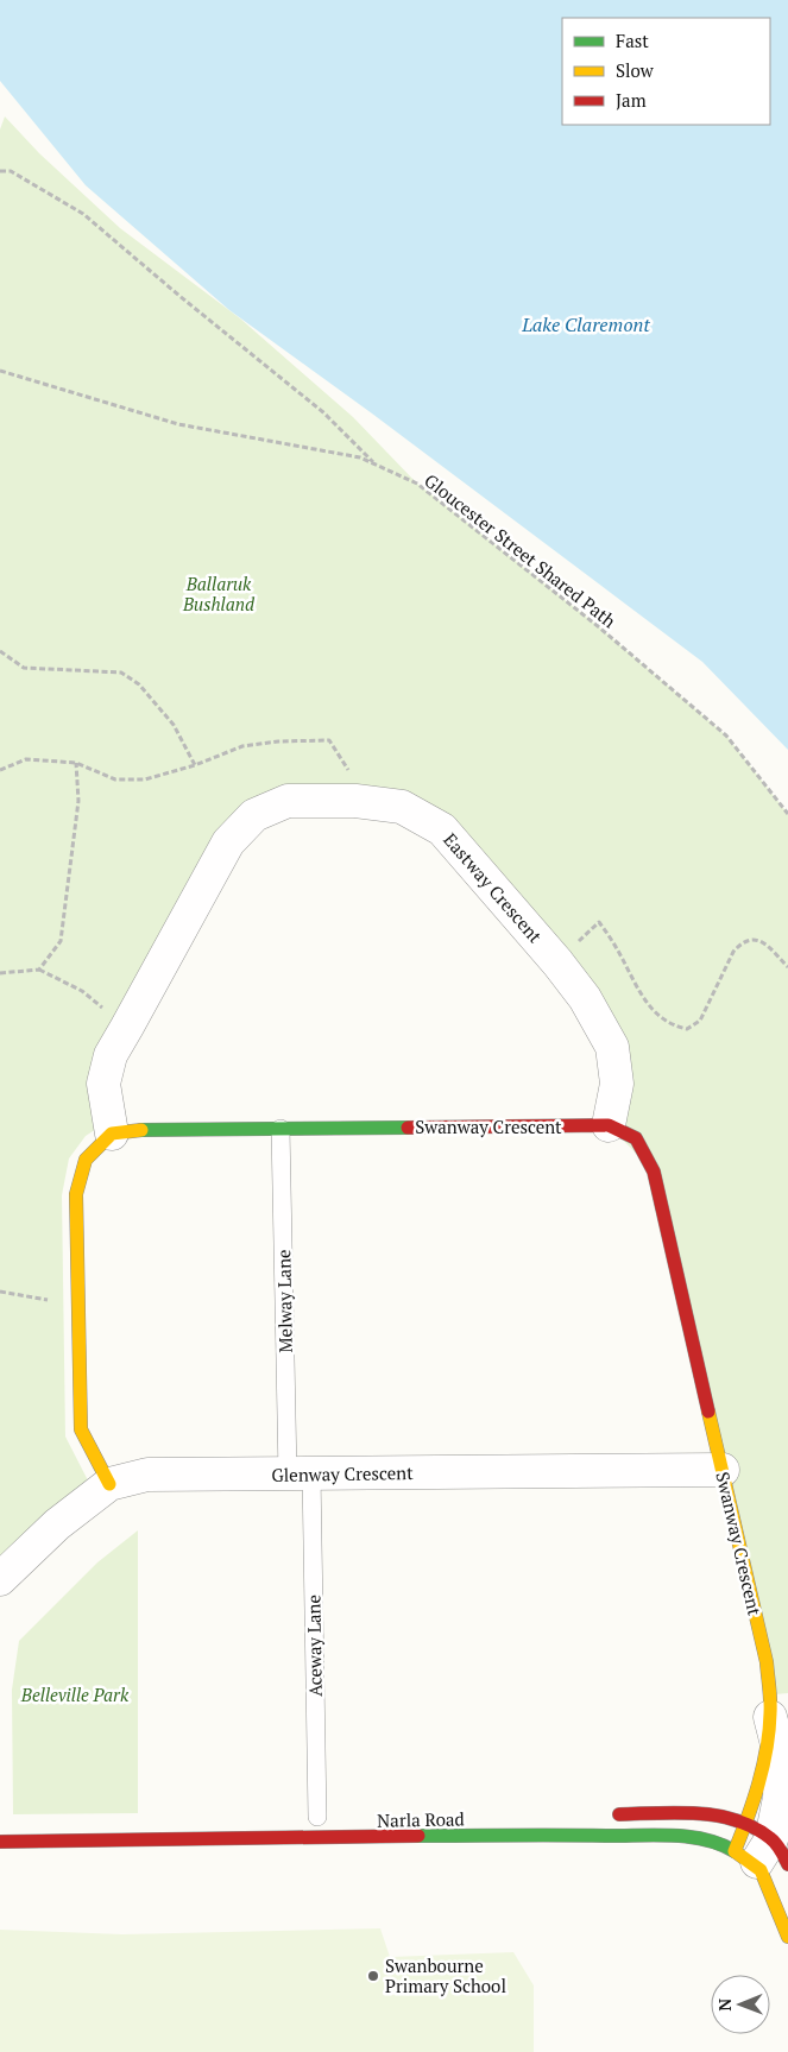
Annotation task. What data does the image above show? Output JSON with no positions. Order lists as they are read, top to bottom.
{
  "streets": {
    "street": [
      "Eastway Crescent",
      "Swanway Crescent",
      "Glenway Crescent",
      "Narla Road"
    ],
    "lane": ["Melway Lane", "Aceway Lane"],
    "path": ["Gloucester Street Shared Path"]
  },
  "crossings": [
    ["Eastway Crescent", "Swanway Crescent"],
    ["Swanway Crescent", "Melway Lane"],
    ["Swanway Crescent", "Glenway Crescent"],
    ["Swanway Crescent", "Narla Road"],
    ["Melway Lane", "Glenway Crescent"],
    ["Melway Lane", "Aceway Lane"],
    ["Glenway Crescent", "Aceway Lane"]
  ],
  "water": ["Lake Claremont"],
  "parks": ["Ballaruk Bushland", "Belleville Park"],
  "places": ["Swanbourne Primary School"],
  "legend": ["Fast", "Slow", "Jam"],
  "north": "left"
}
